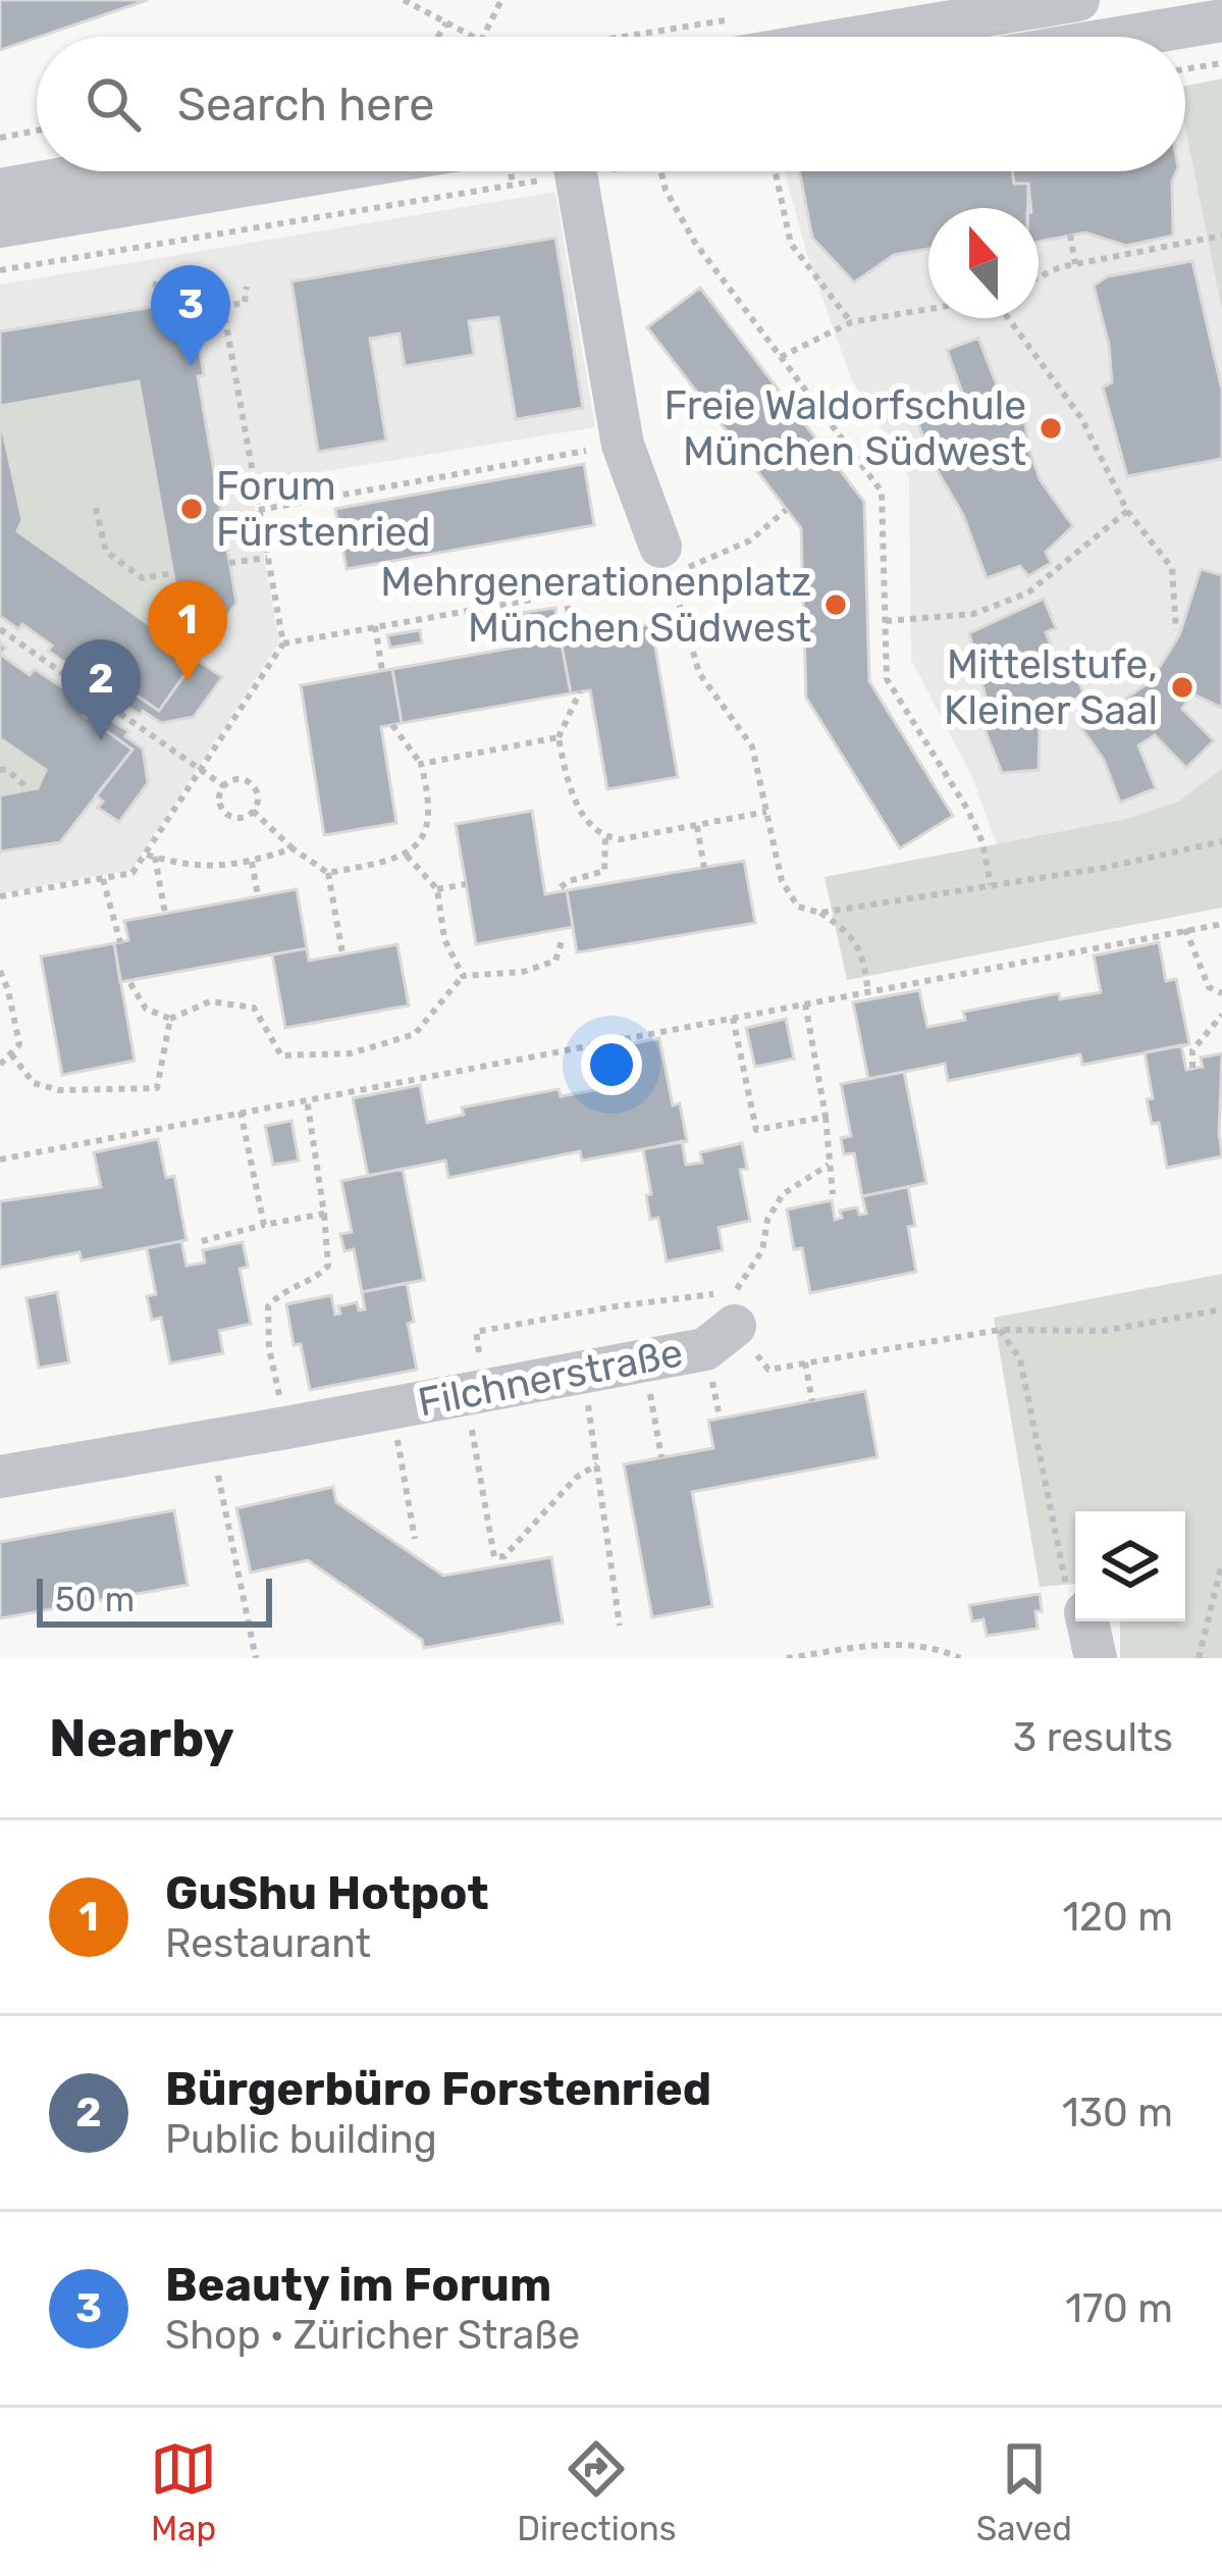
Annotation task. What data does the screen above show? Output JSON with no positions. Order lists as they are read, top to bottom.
{
  "streets": {
    "street": ["Filchnerstraße"]
  },
  "places": [
    "Freie Waldorfschule München Südwest",
    "Forum Fürstenried",
    "Mehrgenerationenplatz München Südwest",
    "Mittelstufe, Kleiner Saal"
  ],
  "scale_bar": "50 m",
  "north": "top",
  "page": {
    "search": "Search here",
    "pins": ["3", "1", "2"],
    "scale": "50 m",
    "heading": ["Nearby", "3 results"],
    "list": [
      {
        "mark": "1",
        "name": "GuShu Hotpot",
        "note": "Restaurant",
        "value": "120 m"
      },
      {
        "mark": "2",
        "name": "Bürgerbüro Forstenried",
        "note": "Public building",
        "value": "130 m"
      },
      {
        "mark": "3",
        "name": "Beauty im Forum",
        "note": "Shop · Züricher Straße",
        "value": "170 m"
      }
    ],
    "nav": ["Map", "Directions", "Saved"]
  }
}
